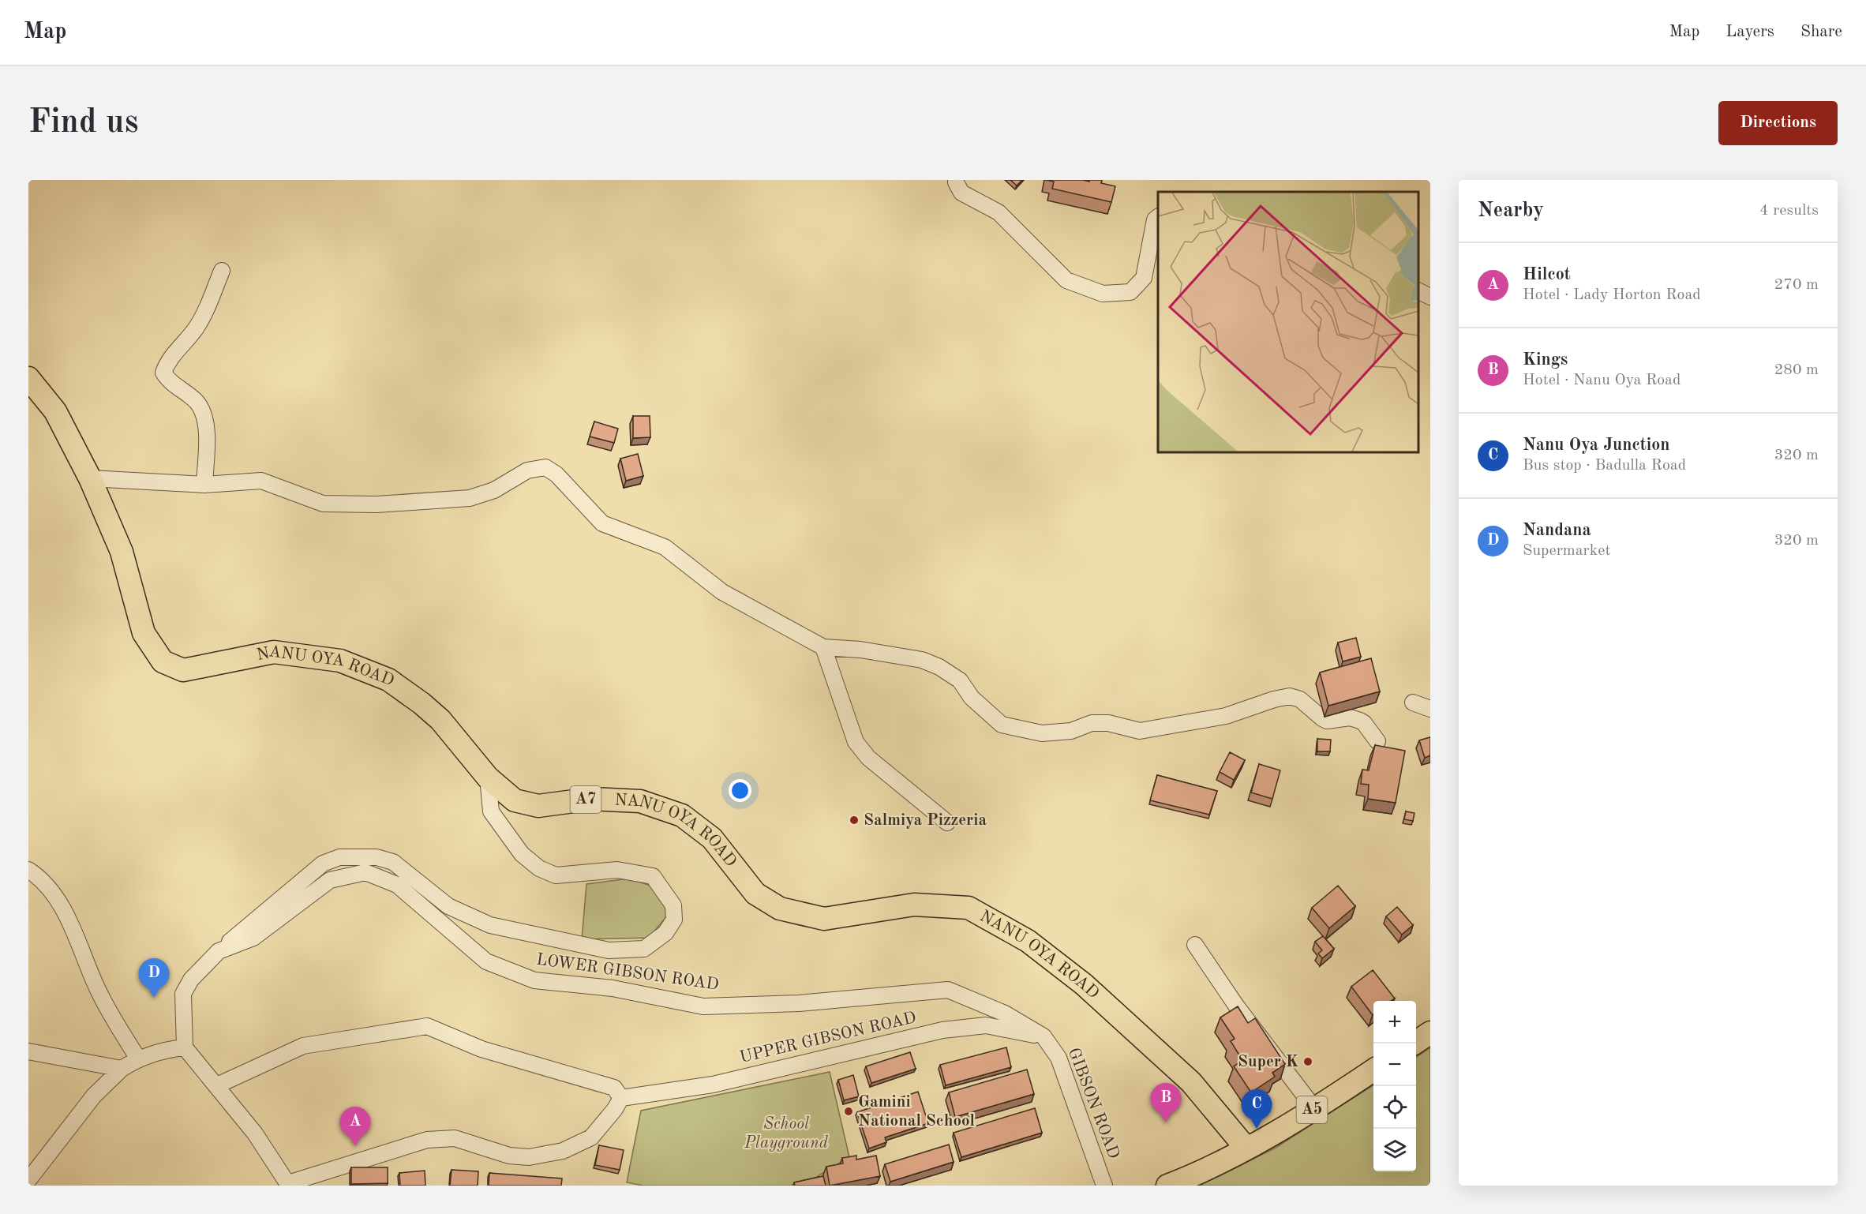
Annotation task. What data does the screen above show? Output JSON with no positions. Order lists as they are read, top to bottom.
{
  "streets": {
    "highway": ["NANU OYA ROAD", "A7", "A5"],
    "street": ["LOWER GIBSON ROAD", "UPPER GIBSON ROAD", "GIBSON ROAD"]
  },
  "crossings": [
    ["NANU OYA ROAD", "A5"],
    ["LOWER GIBSON ROAD", "UPPER GIBSON ROAD"],
    ["LOWER GIBSON ROAD", "GIBSON ROAD"],
    ["UPPER GIBSON ROAD", "GIBSON ROAD"]
  ],
  "parks": ["School Playground"],
  "places": ["Salmiya Pizzeria", "Super K", "Gamini National School"],
  "page": {
    "header": "Map",
    "nav": ["Map", "Layers", "Share"],
    "buttons": "Directions",
    "title": "Find us",
    "heading": ["Nearby", "4 results"],
    "list": [
      {
        "mark": "A",
        "name": "Hilcot",
        "note": "Hotel · Lady Horton Road",
        "value": "270 m"
      },
      {
        "mark": "B",
        "name": "Kings",
        "note": "Hotel · Nanu Oya Road",
        "value": "280 m"
      },
      {
        "mark": "C",
        "name": "Nanu Oya Junction",
        "note": "Bus stop · Badulla Road",
        "value": "320 m"
      },
      {
        "mark": "D",
        "name": "Nandana",
        "note": "Supermarket",
        "value": "320 m"
      }
    ],
    "pins": [
      "D",
      "B",
      "C",
      "A"
    ],
    "map_buttons": ["+", "−"]
  }
}
